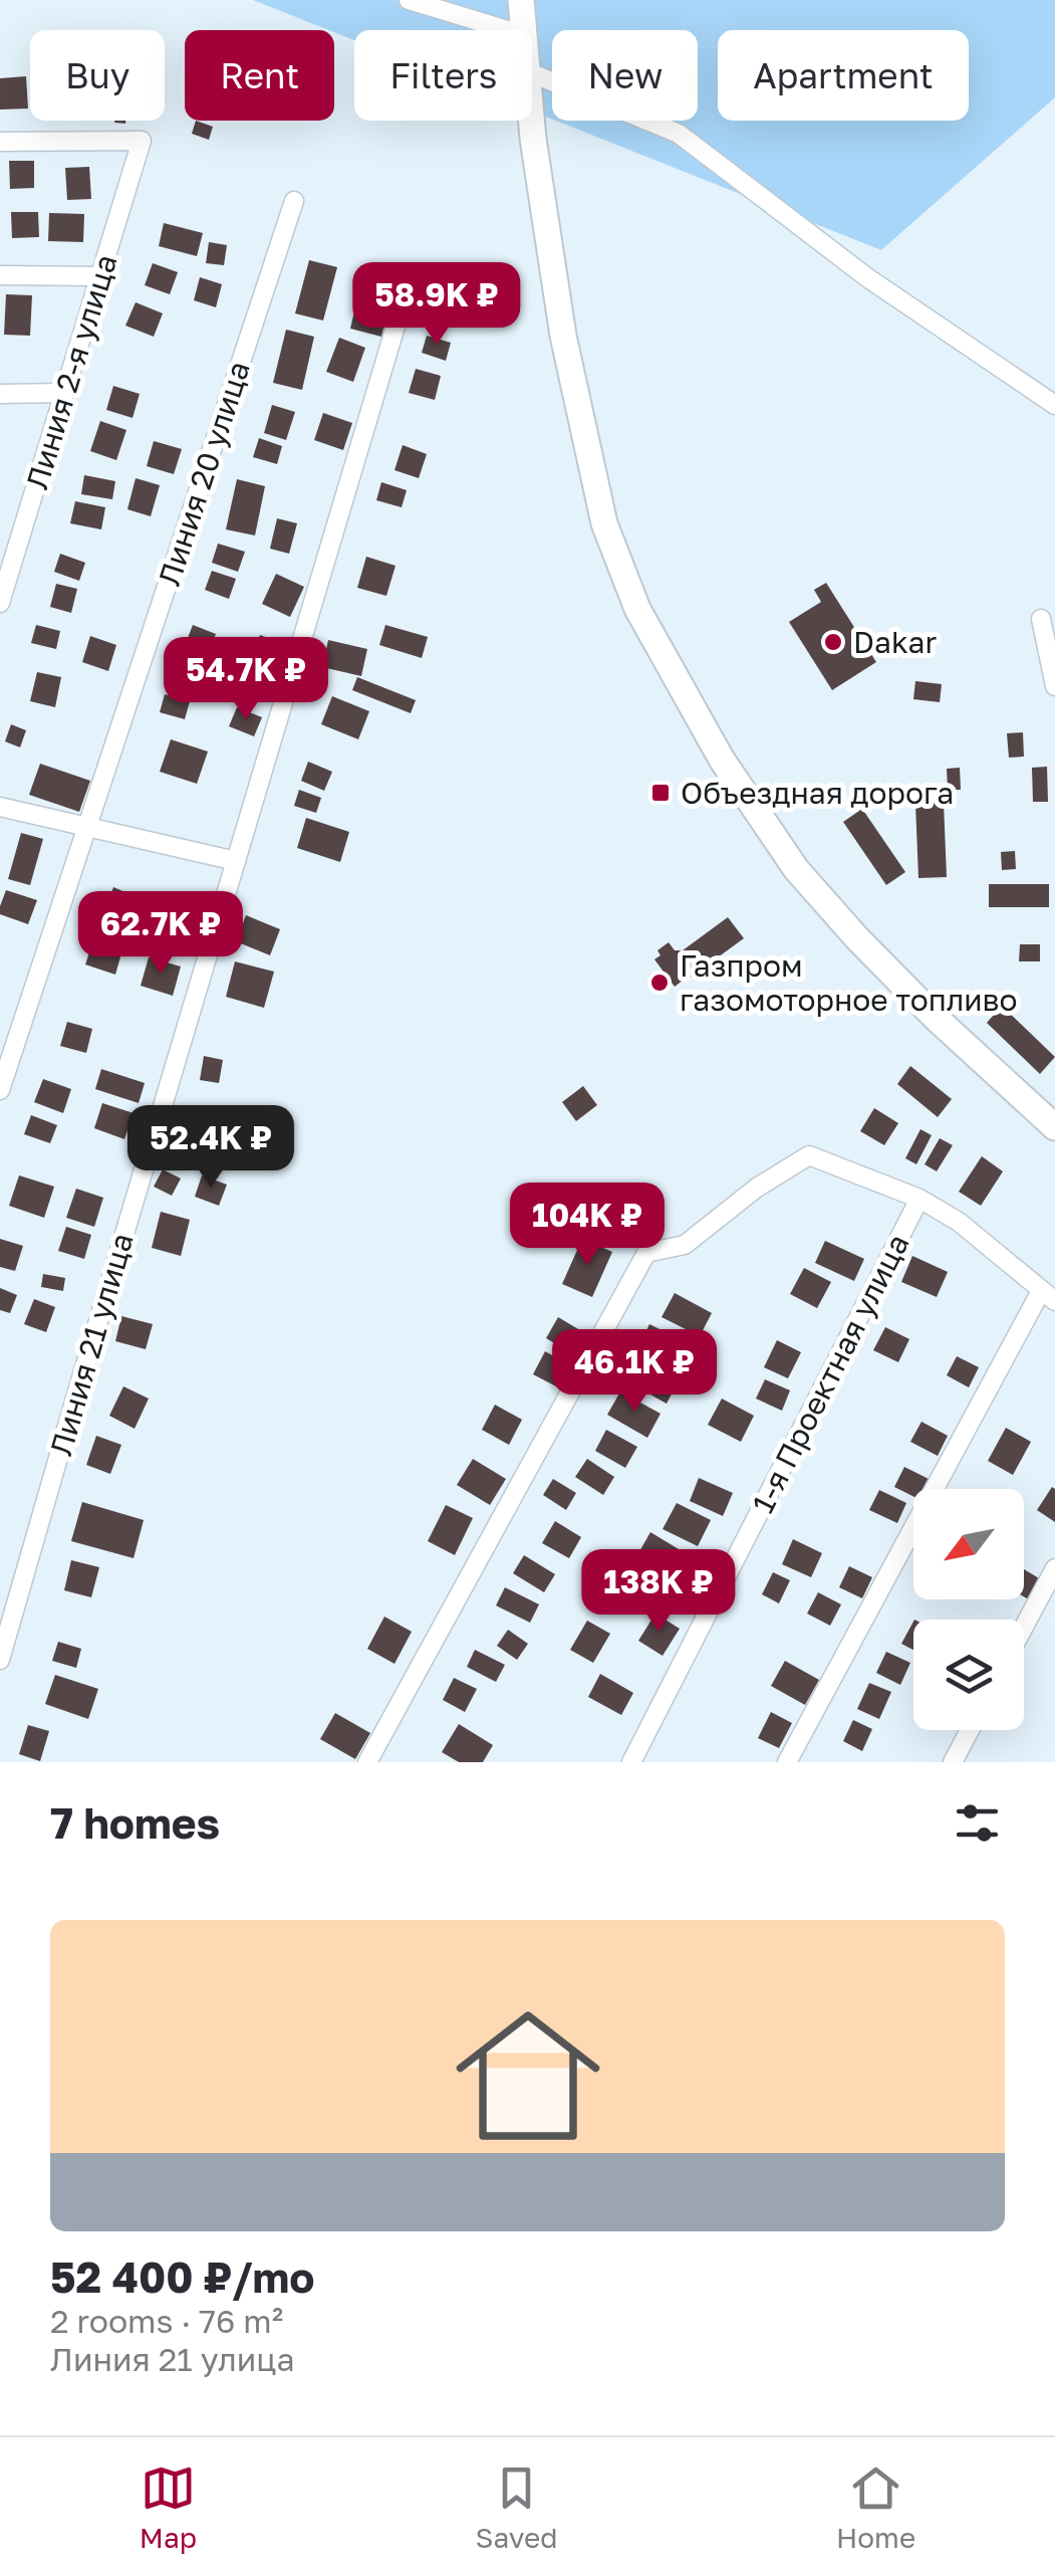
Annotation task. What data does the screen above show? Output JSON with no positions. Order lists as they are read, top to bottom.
{
  "streets": {
    "street": [
      "Линия 2-я улица",
      "Линия 20 улица",
      "Линия 21 улица",
      "1-я Проектная улица"
    ]
  },
  "places": {
    "other": ["Dakar", "Газпром газомоторное топливо"],
    "transit": ["Объездная дорога"]
  },
  "north": "bottom left",
  "page": {
    "chip": [
      "Buy",
      "Rent",
      "Filters",
      "New",
      "Apartment"
    ],
    "price": [
      "58.9K ₽",
      "54.7K ₽",
      "62.7K ₽",
      "52.4K ₽",
      "104K ₽",
      "46.1K ₽",
      "138K ₽"
    ],
    "heading": "7 homes",
    "list": [
      {
        "name": "52 400 ₽/mo",
        "note": "2 rooms · 76 m² · Линия 21 улица"
      }
    ],
    "tabs": ["Map", "Saved", "Home"]
  }
}
